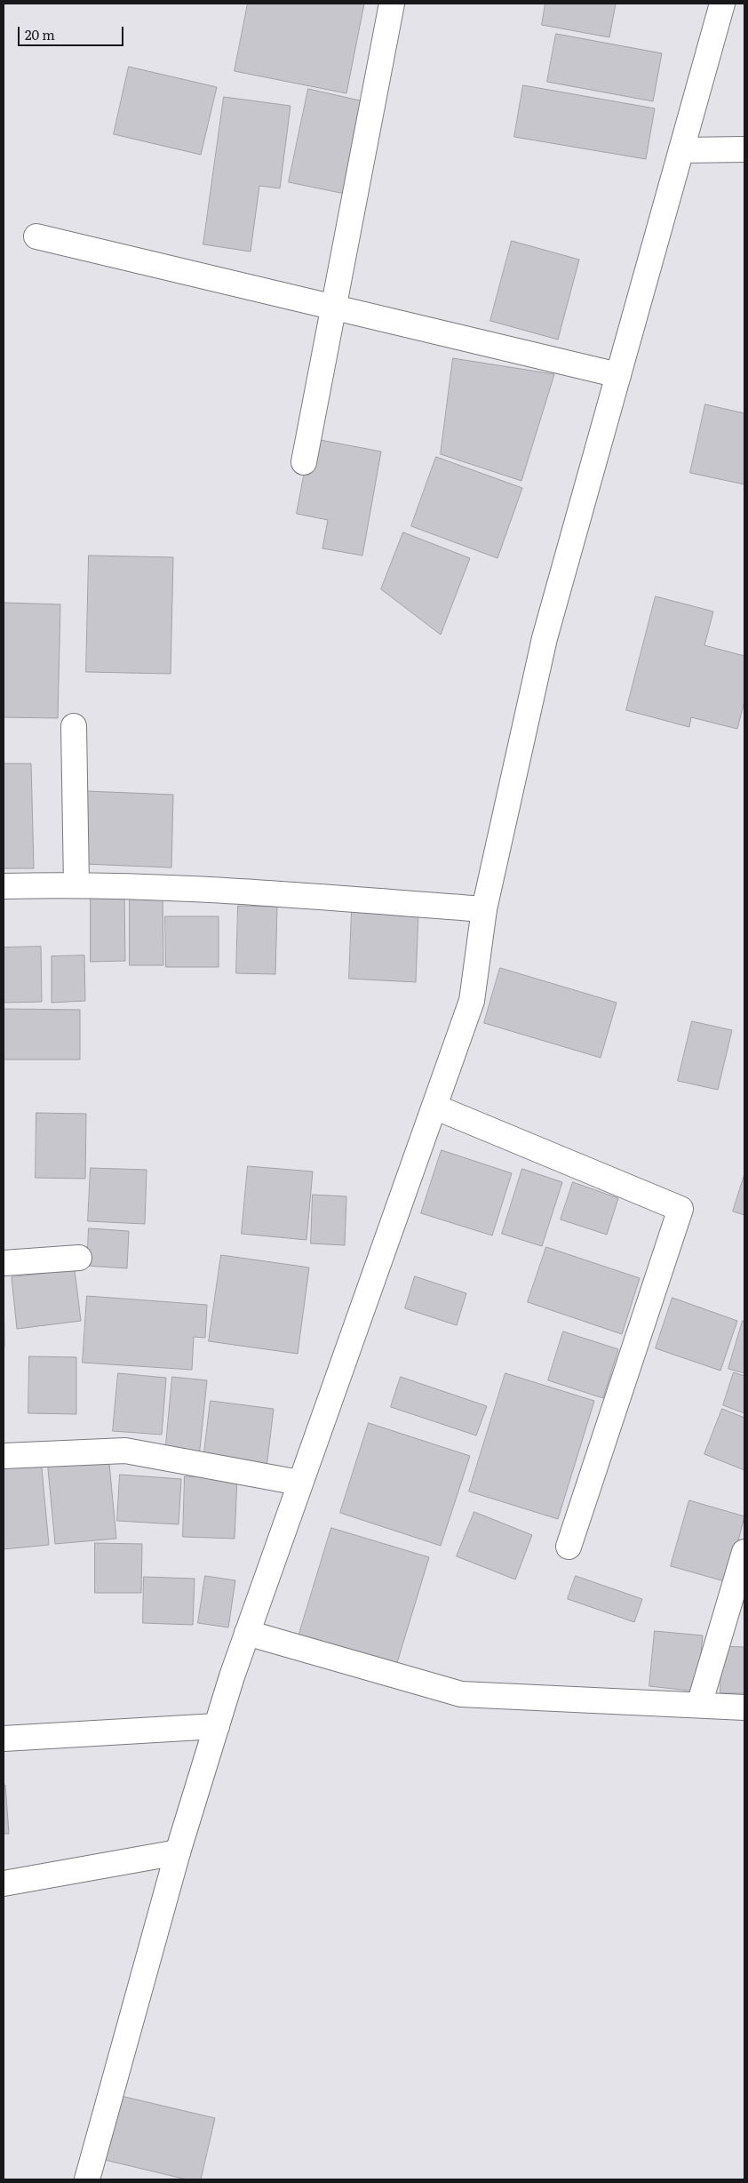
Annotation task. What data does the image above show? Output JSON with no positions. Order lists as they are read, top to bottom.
{
  "scale_bar": "20 m"
}
